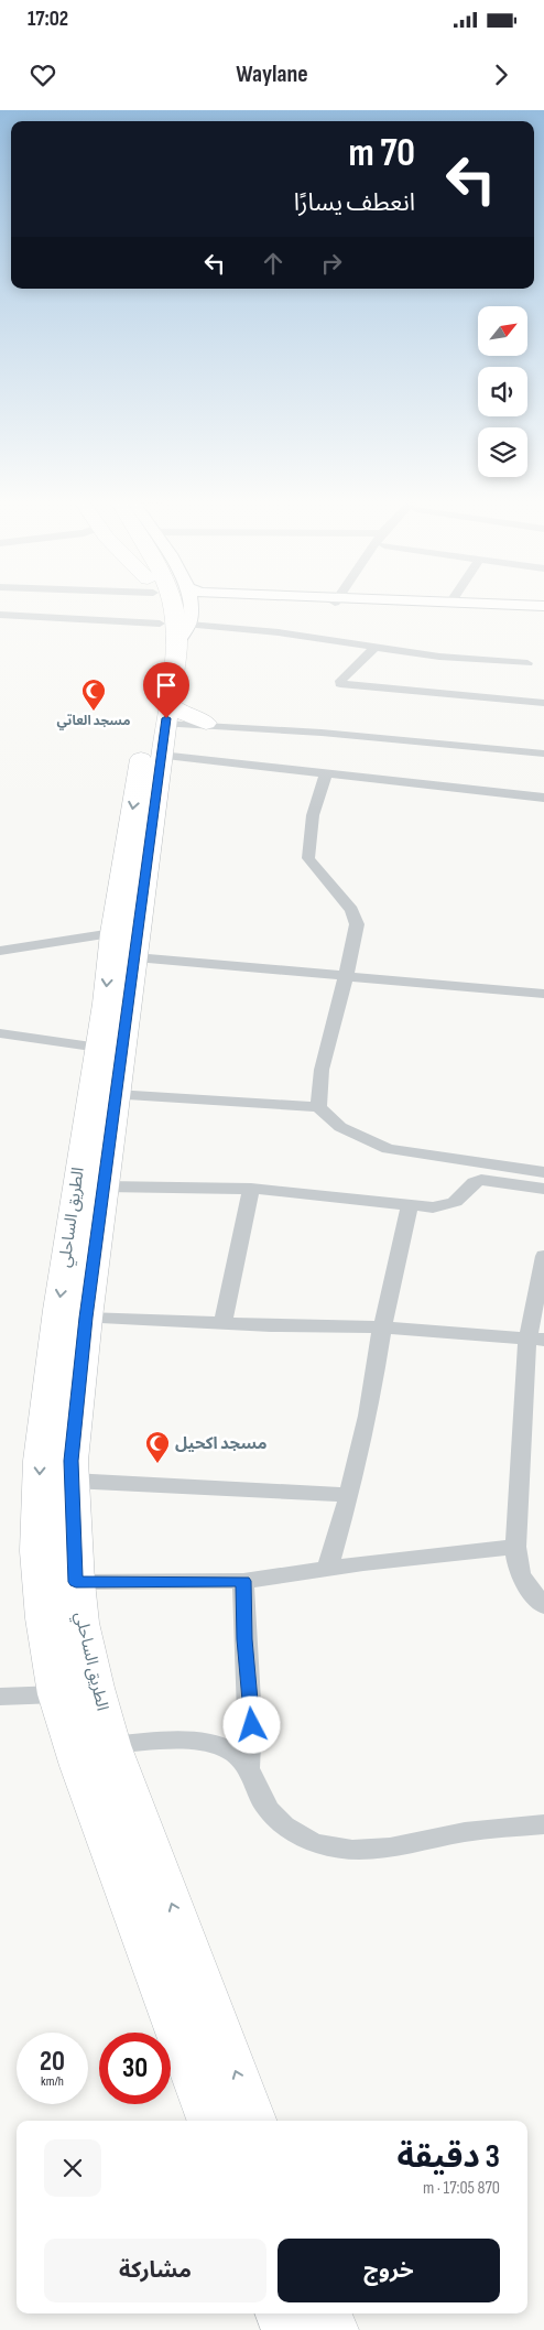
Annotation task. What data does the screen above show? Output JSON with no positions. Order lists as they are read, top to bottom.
{
  "streets": {
    "highway": ["الطريق الساحلي"]
  },
  "places": {
    "mosque": ["مسجد العاتي", "مسجد اكحيل"]
  },
  "north": "top right",
  "page": {
    "status": "17:02",
    "header": "Waylane",
    "turn": ["70 m", "انعطف يسارًا"],
    "speed": "20 km/h",
    "limit": "30",
    "heading": ["3 دقيقة", "870 m · 17:05"],
    "buttons": ["خروج", "مشاركة"]
  }
}
